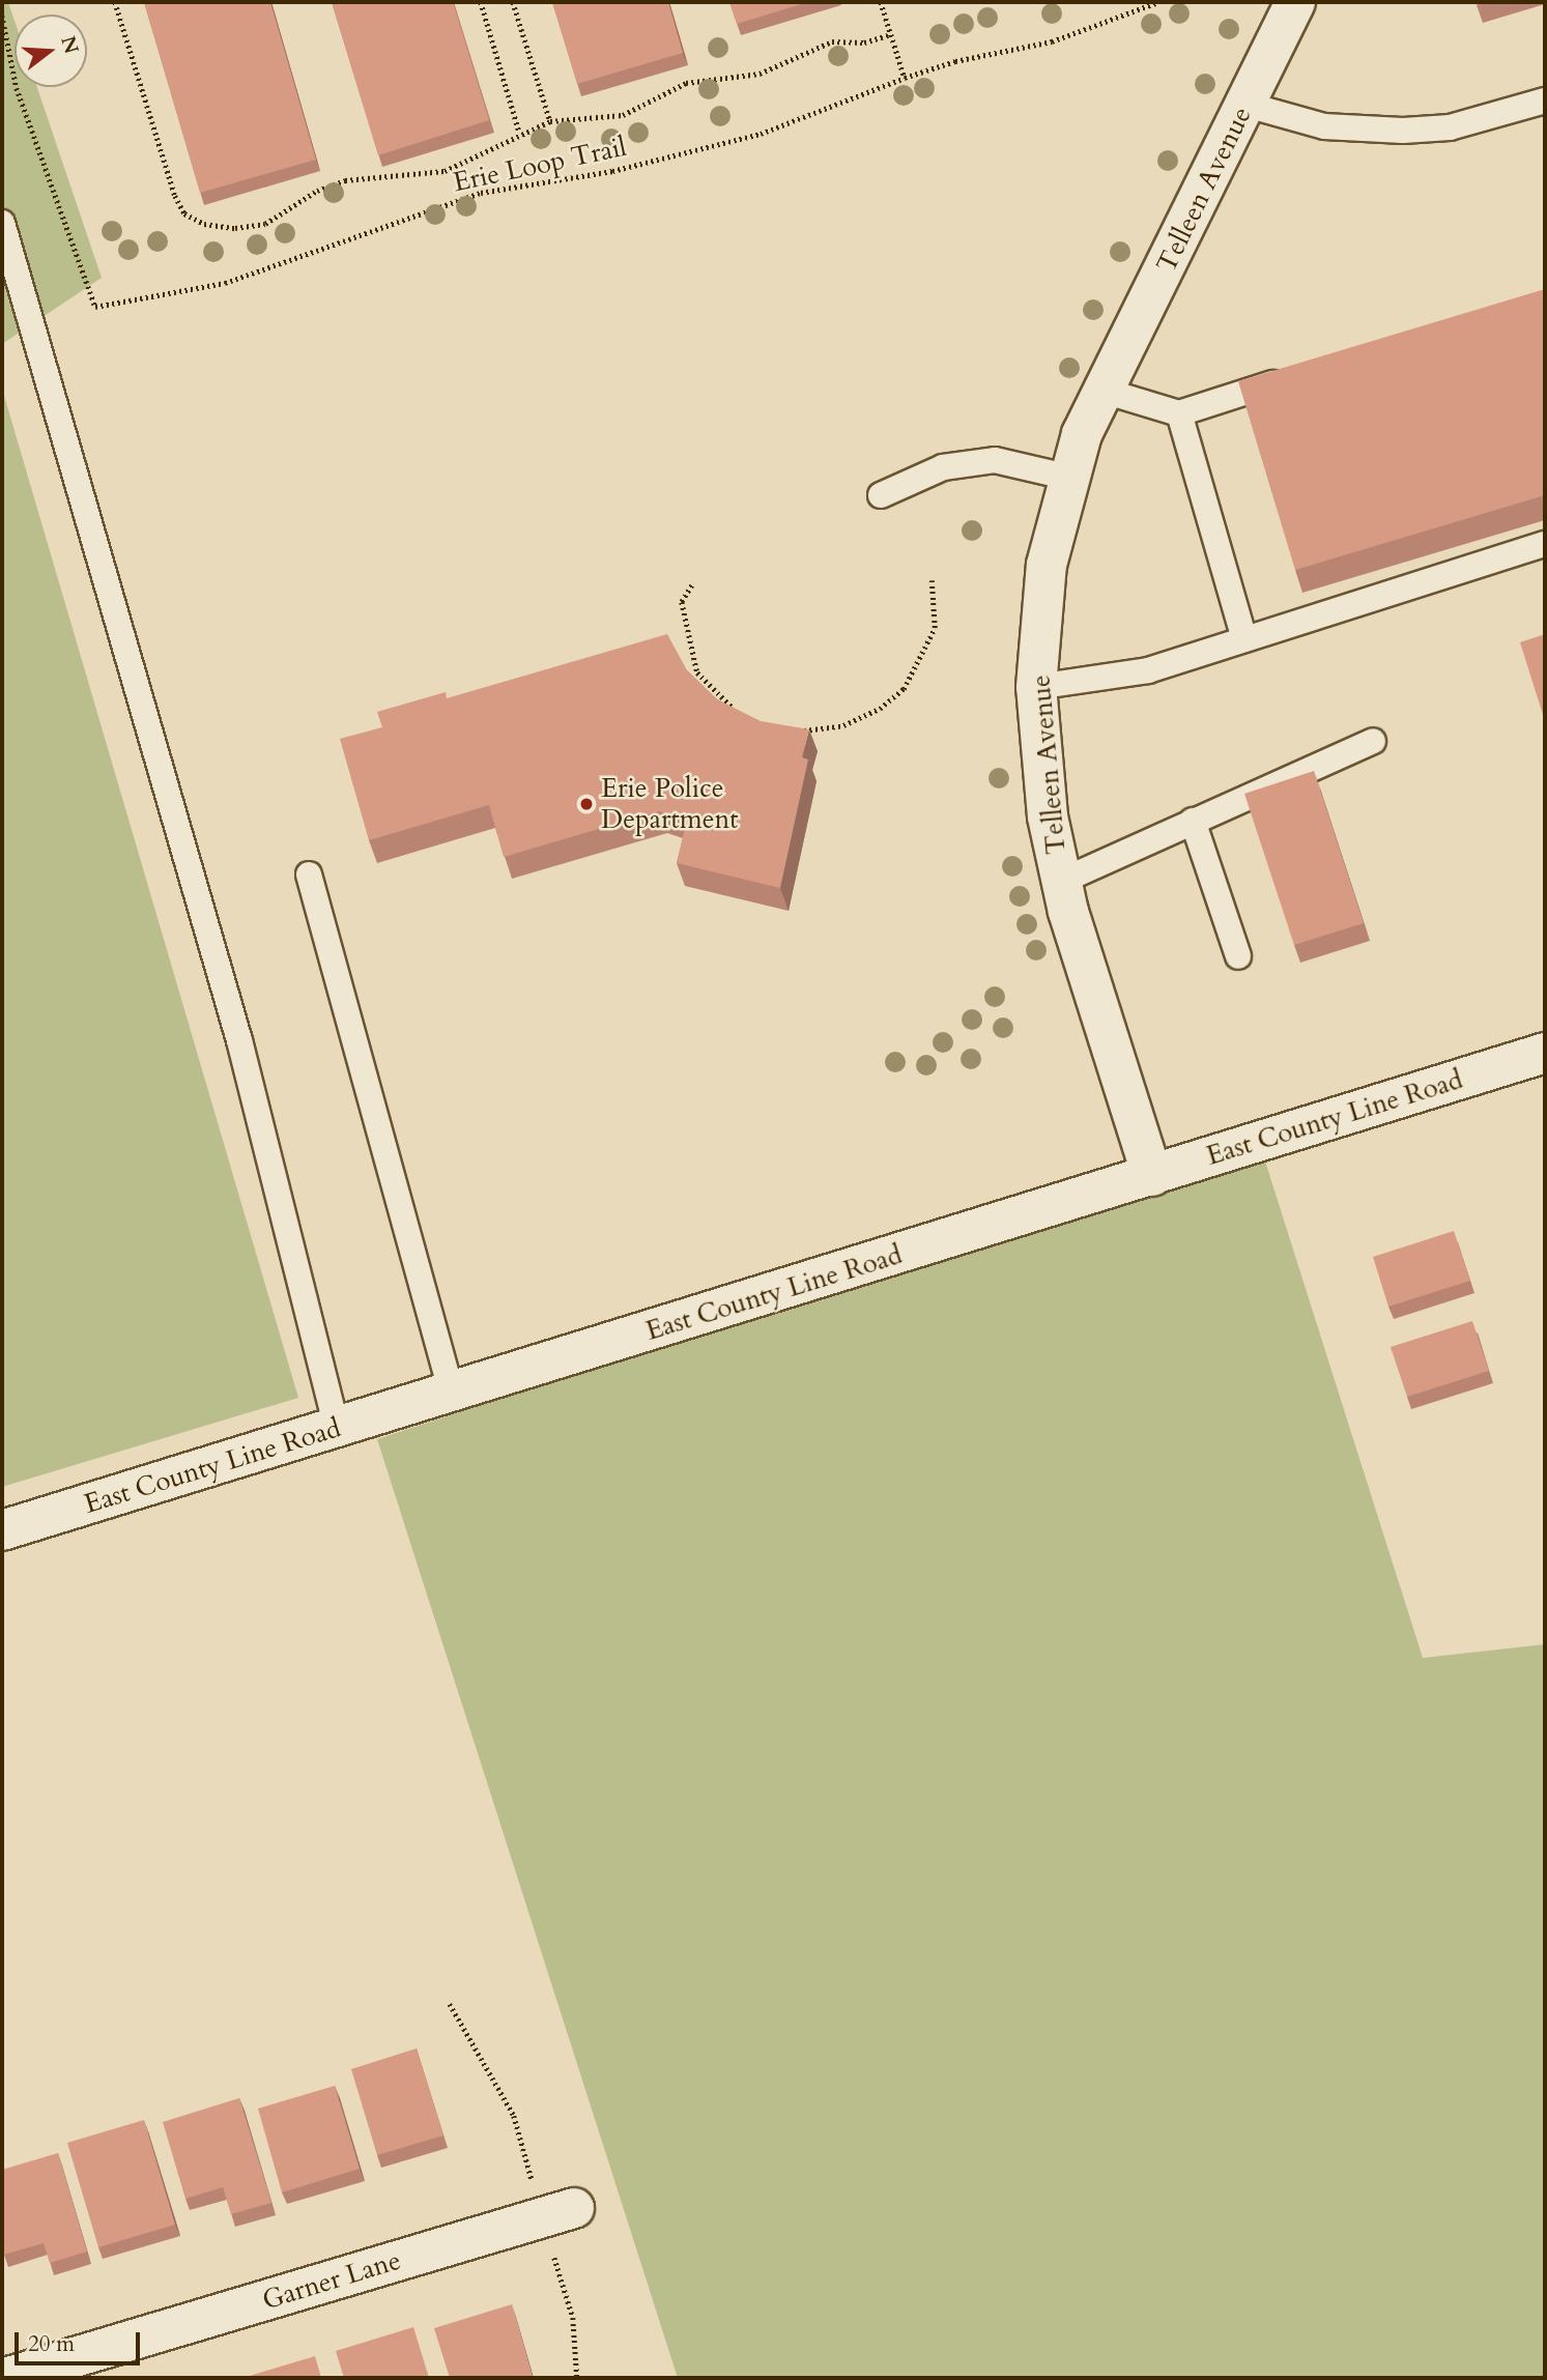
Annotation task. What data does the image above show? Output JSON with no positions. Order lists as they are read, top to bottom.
{
  "streets": {
    "street": ["Telleen Avenue", "East County Line Road", "Garner Lane"],
    "path": ["Erie Loop Trail"]
  },
  "crossings": [
    ["Telleen Avenue", "East County Line Road"]
  ],
  "places": ["Erie Police Department"],
  "scale_bar": "20 m",
  "north": "right"
}
